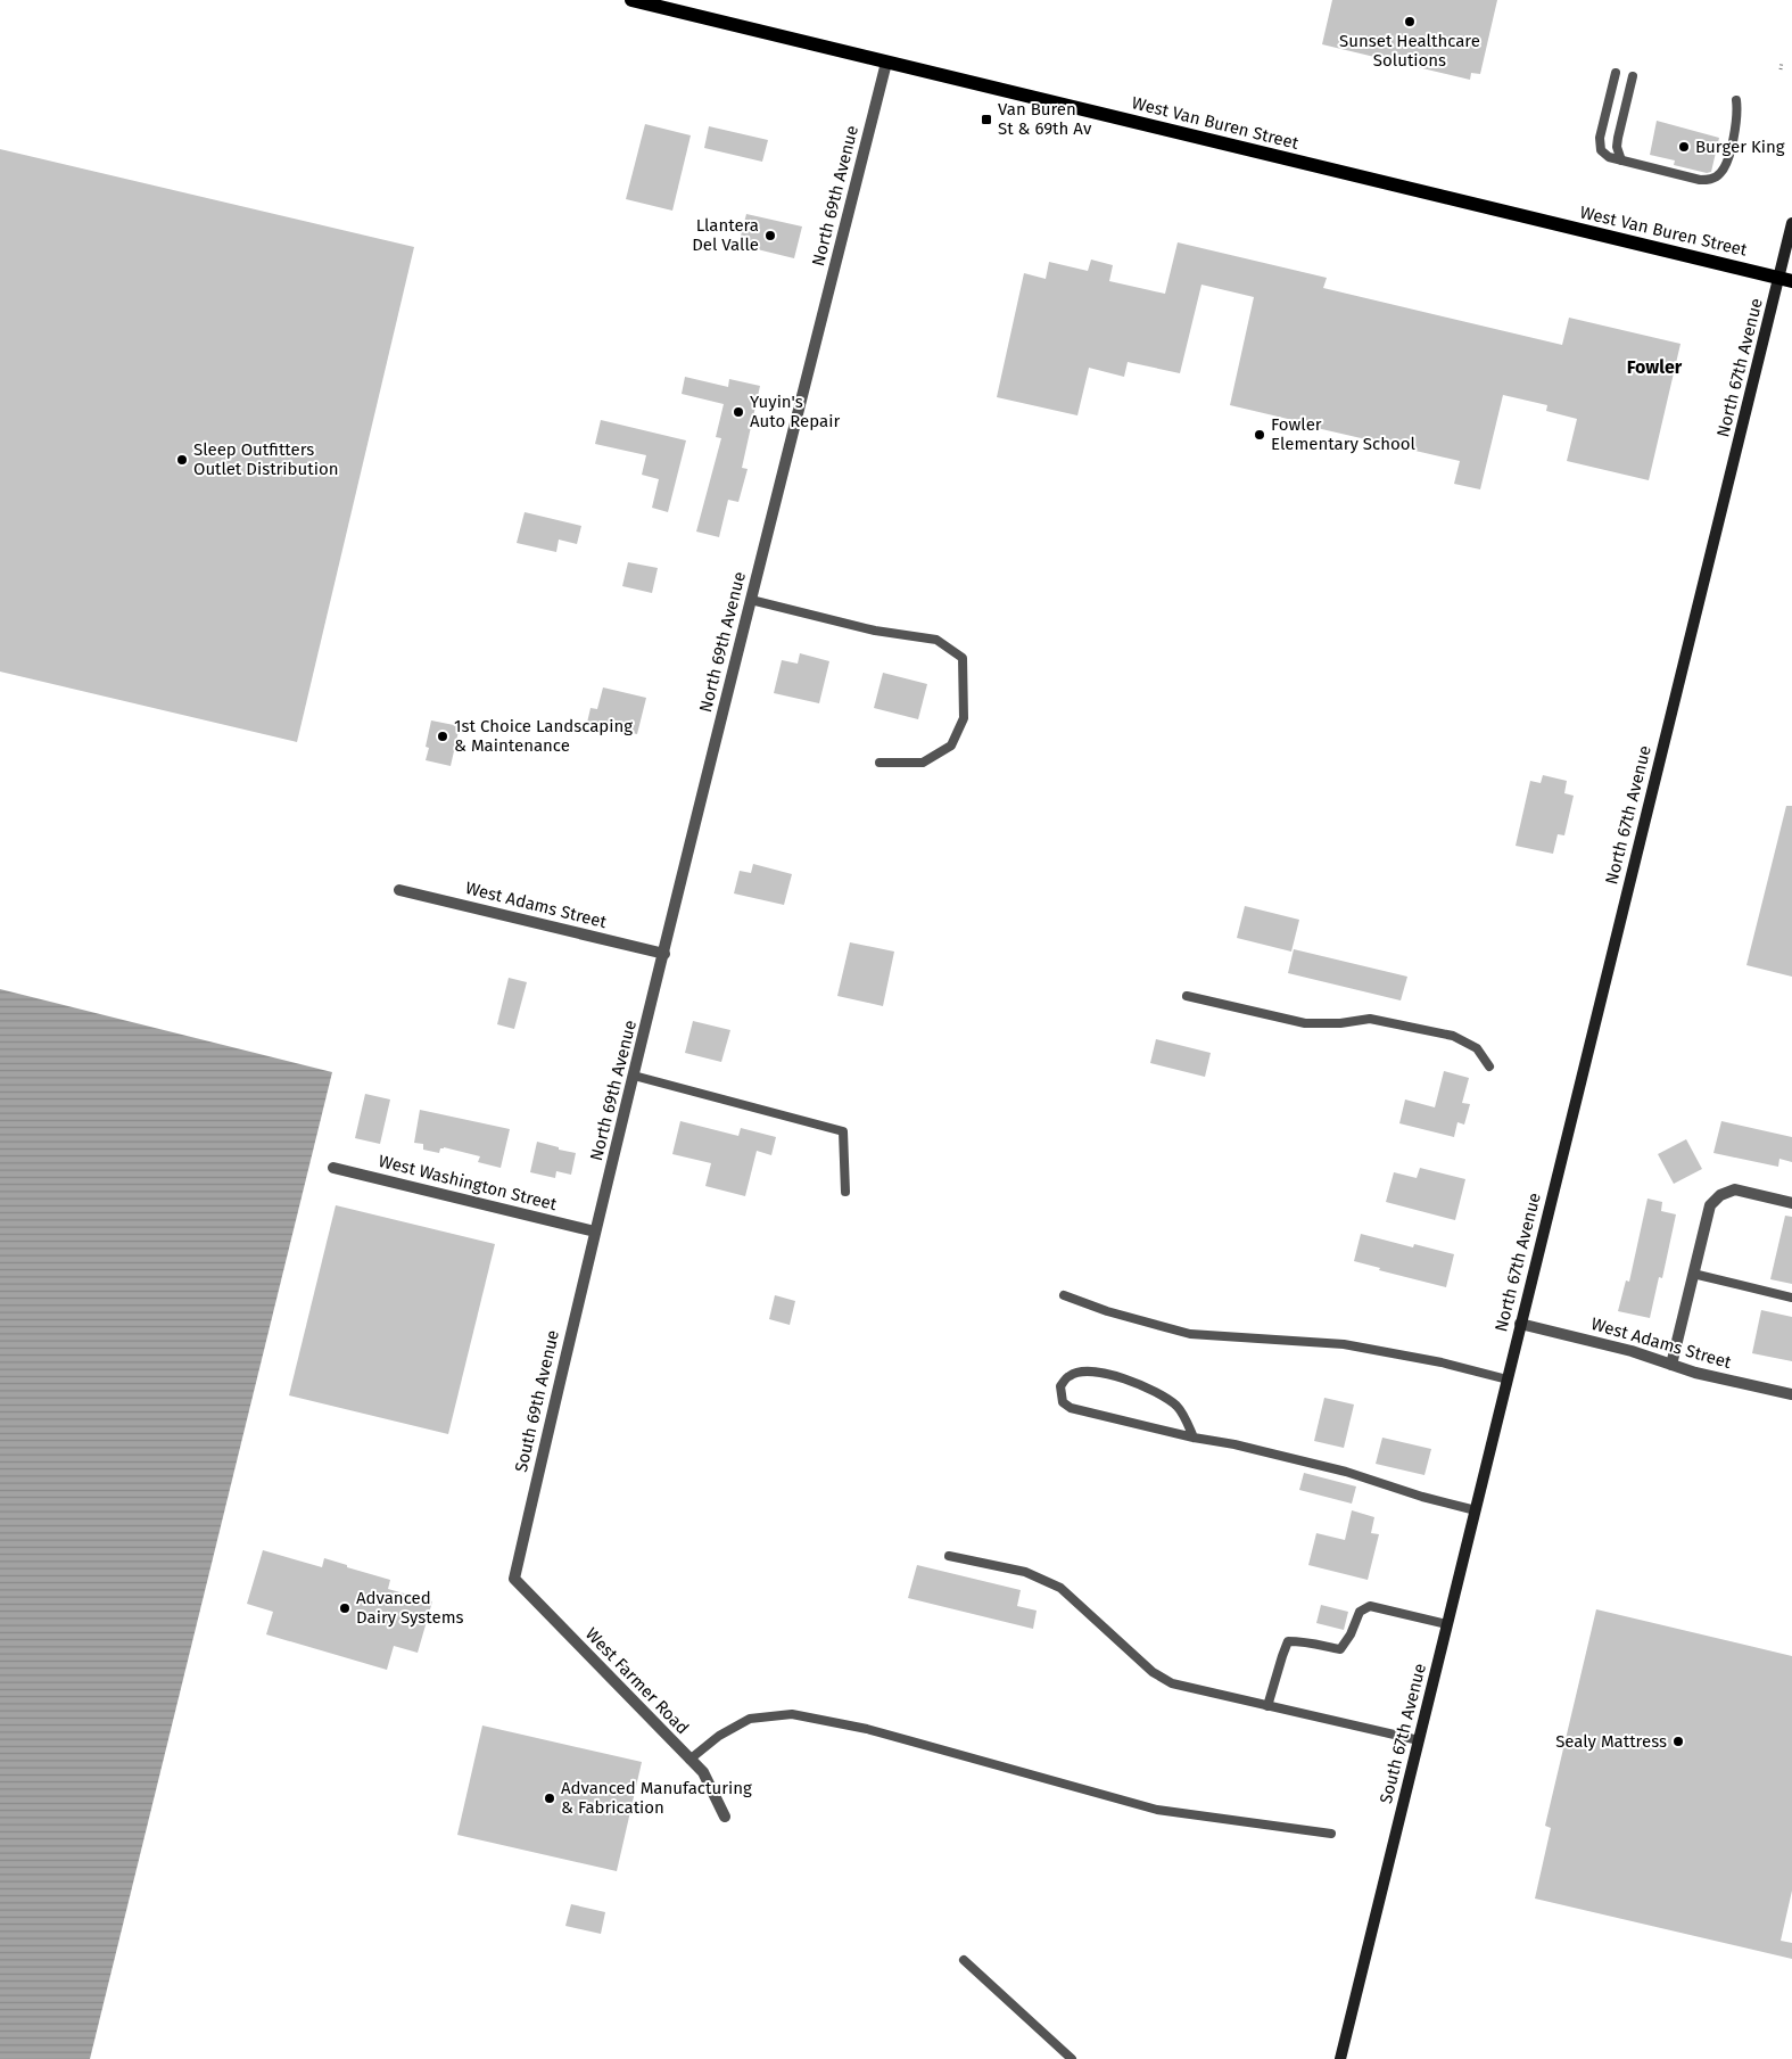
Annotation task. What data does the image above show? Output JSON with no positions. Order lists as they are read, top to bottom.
{
  "streets": {
    "main road": ["West Van Buren Street", "North 67th Avenue", "South 67th Avenue"],
    "street": [
      "North 69th Avenue",
      "West Adams Street",
      "West Washington Street",
      "South 69th Avenue",
      "West Farmer Road"
    ]
  },
  "crossings": [
    ["West Van Buren Street", "North 69th Avenue"],
    ["West Van Buren Street", "North 67th Avenue"],
    ["North 69th Avenue", "West Adams Street"],
    ["North 69th Avenue", "West Washington Street"],
    ["North 69th Avenue", "South 69th Avenue"],
    ["North 67th Avenue", "West Adams Street"],
    ["North 67th Avenue", "South 67th Avenue"],
    ["West Washington Street", "South 69th Avenue"],
    ["South 69th Avenue", "West Farmer Road"]
  ],
  "districts": ["Fowler"],
  "places": {
    "other": [
      "Sunset Healthcare Solutions",
      "Burger King",
      "Llantera Del Valle",
      "Yuyin's Auto Repair",
      "Fowler Elementary School",
      "Sleep Outfitters Outlet Distribution",
      "1st Choice Landscaping & Maintenance",
      "Advanced Dairy Systems",
      "Sealy Mattress",
      "Advanced Manufacturing & Fabrication"
    ],
    "transit": ["Van Buren St & 69th Av"]
  }
}
